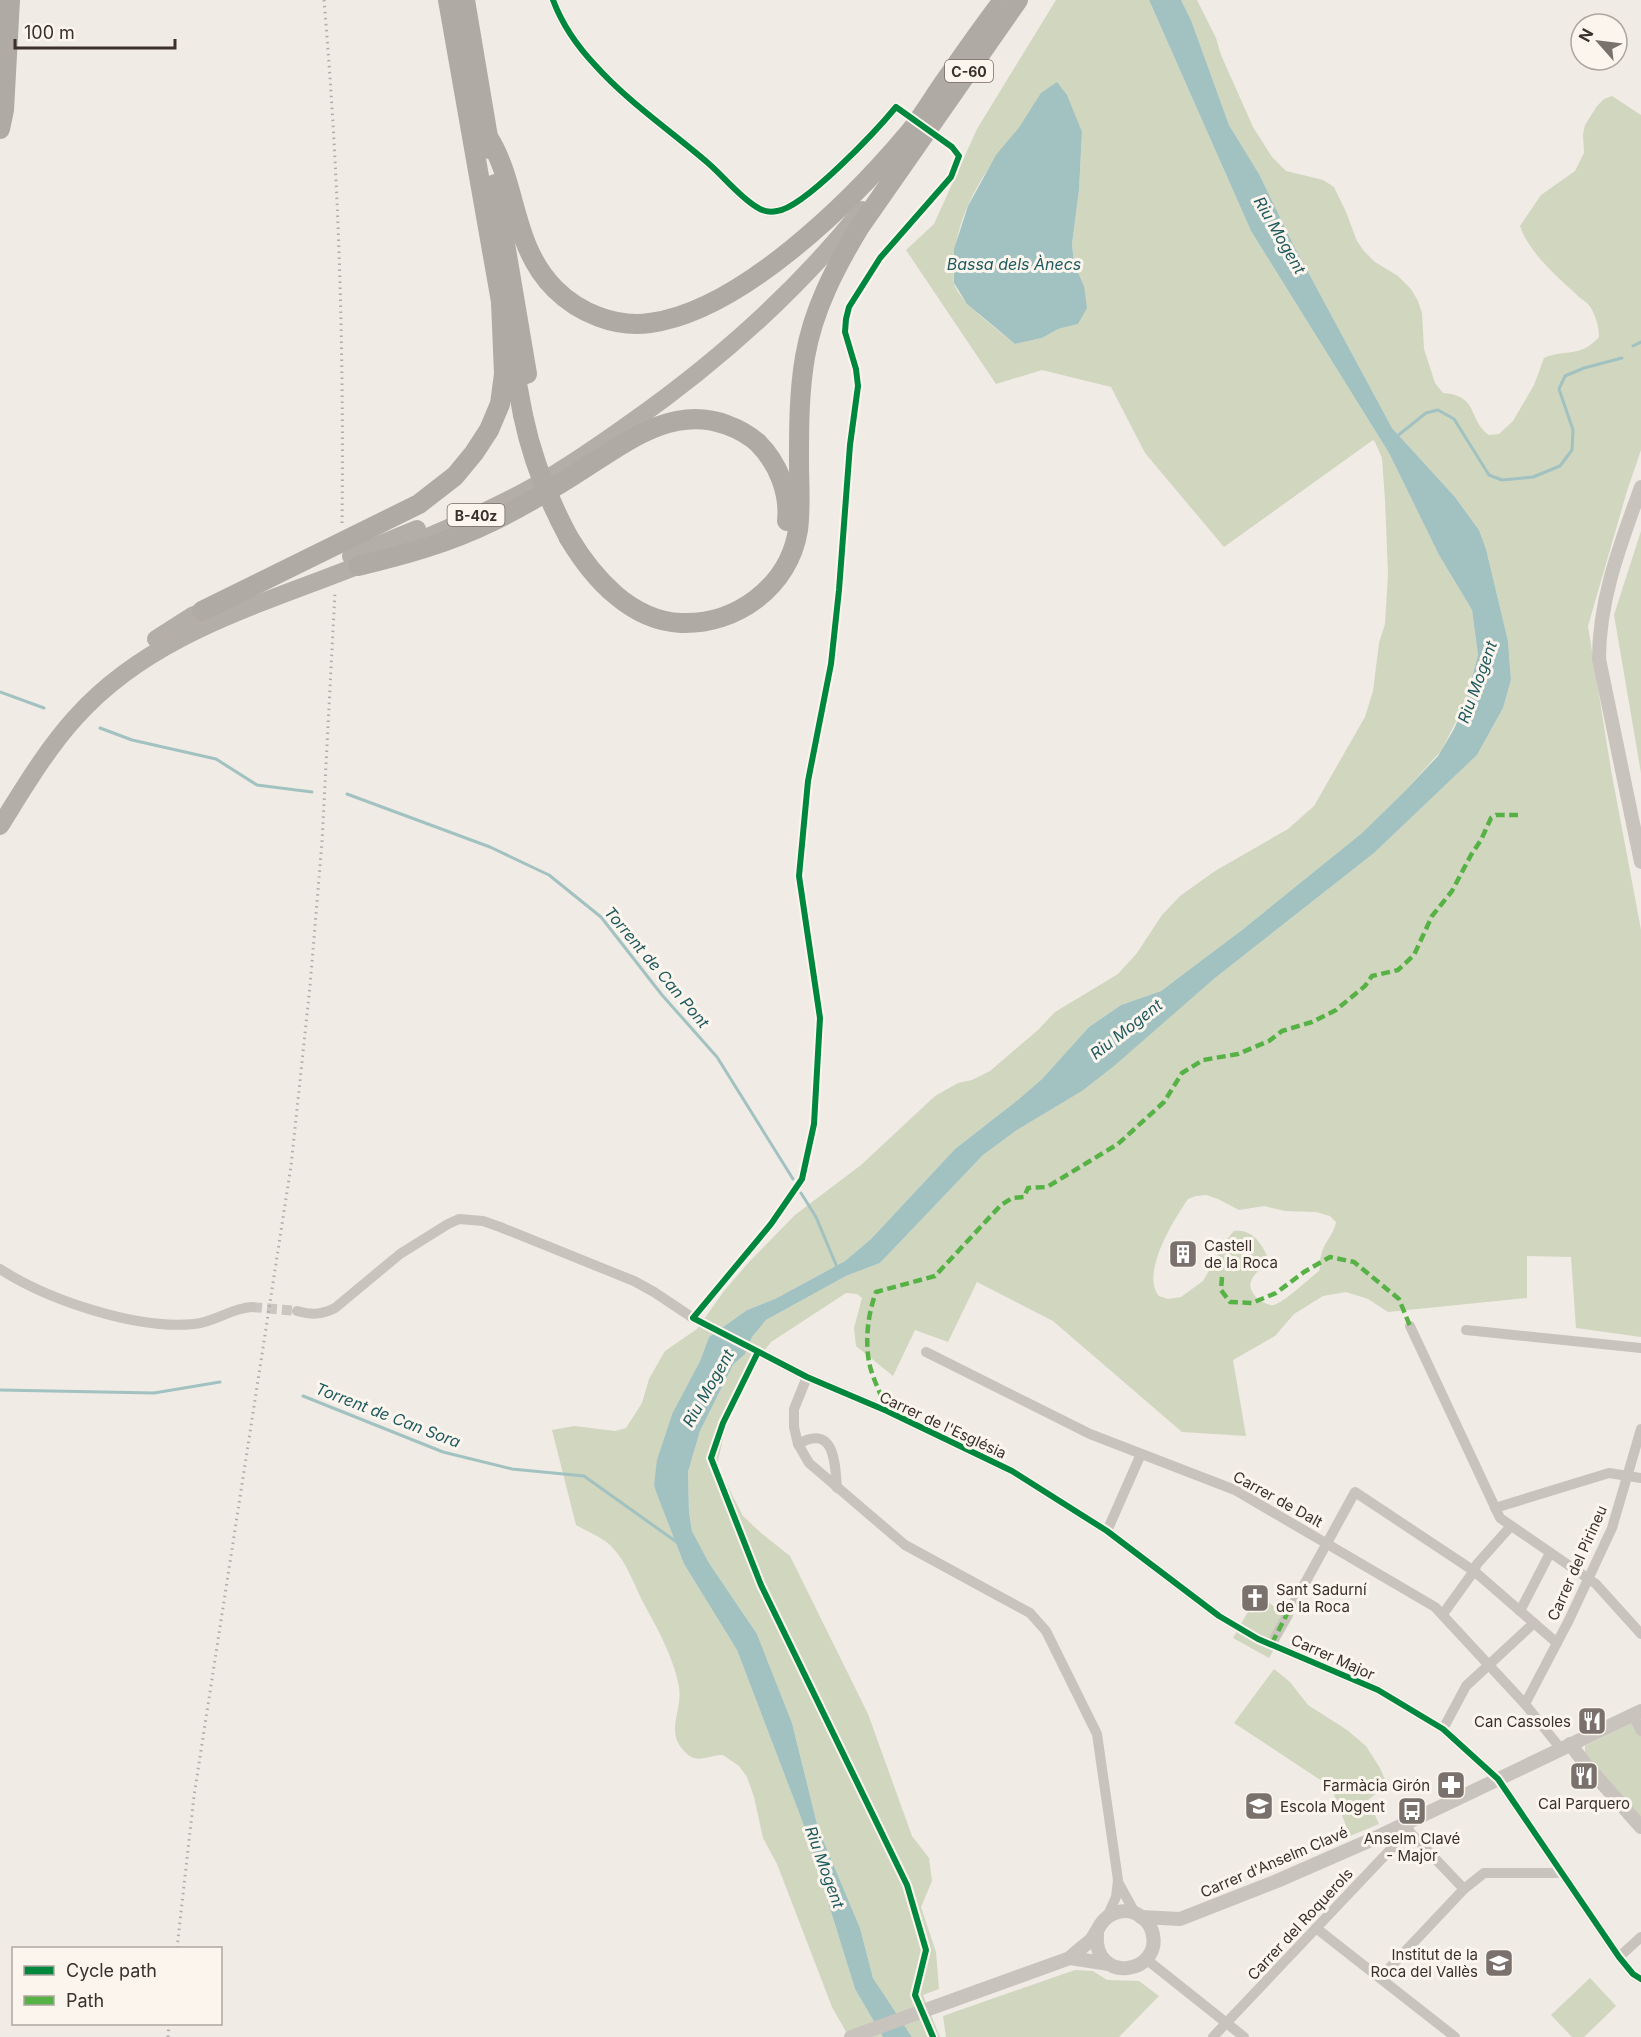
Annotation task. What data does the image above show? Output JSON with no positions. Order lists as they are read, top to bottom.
{
  "streets": {
    "highway": ["C-60", "B-40z"],
    "street": [
      "Carrer de l'Església",
      "Carrer de Dalt",
      "Carrer del Pirineu",
      "Carrer Major",
      "Carrer d'Anselm Clavé",
      "Carrer del Roquerols"
    ]
  },
  "crossings": [
    ["C-60", "B-40z"],
    ["Carrer de l'Església", "Carrer Major"],
    ["Carrer de Dalt", "Carrer del Pirineu"],
    ["Carrer de Dalt", "Carrer d'Anselm Clavé"],
    ["Carrer Major", "Carrer d'Anselm Clavé"],
    ["Carrer d'Anselm Clavé", "Carrer del Roquerols"]
  ],
  "water": [
    "Riu Mogent",
    "Bassa dels Ànecs",
    "Torrent de Can Pont",
    "Torrent de Can Sora"
  ],
  "places": {
    "building": ["Castell de la Roca"],
    "church": ["Sant Sadurní de la Roca"],
    "restaurant": ["Can Cassoles", "Cal Parquero"],
    "pharmacy": ["Farmàcia Girón"],
    "school or university": ["Escola Mogent", "Institut de la Roca del Vallès"],
    "bus stop": ["Anselm Clavé - Major"]
  },
  "legend": ["Cycle path", "Path"],
  "scale_bar": "100 m",
  "north": "top left"
}
